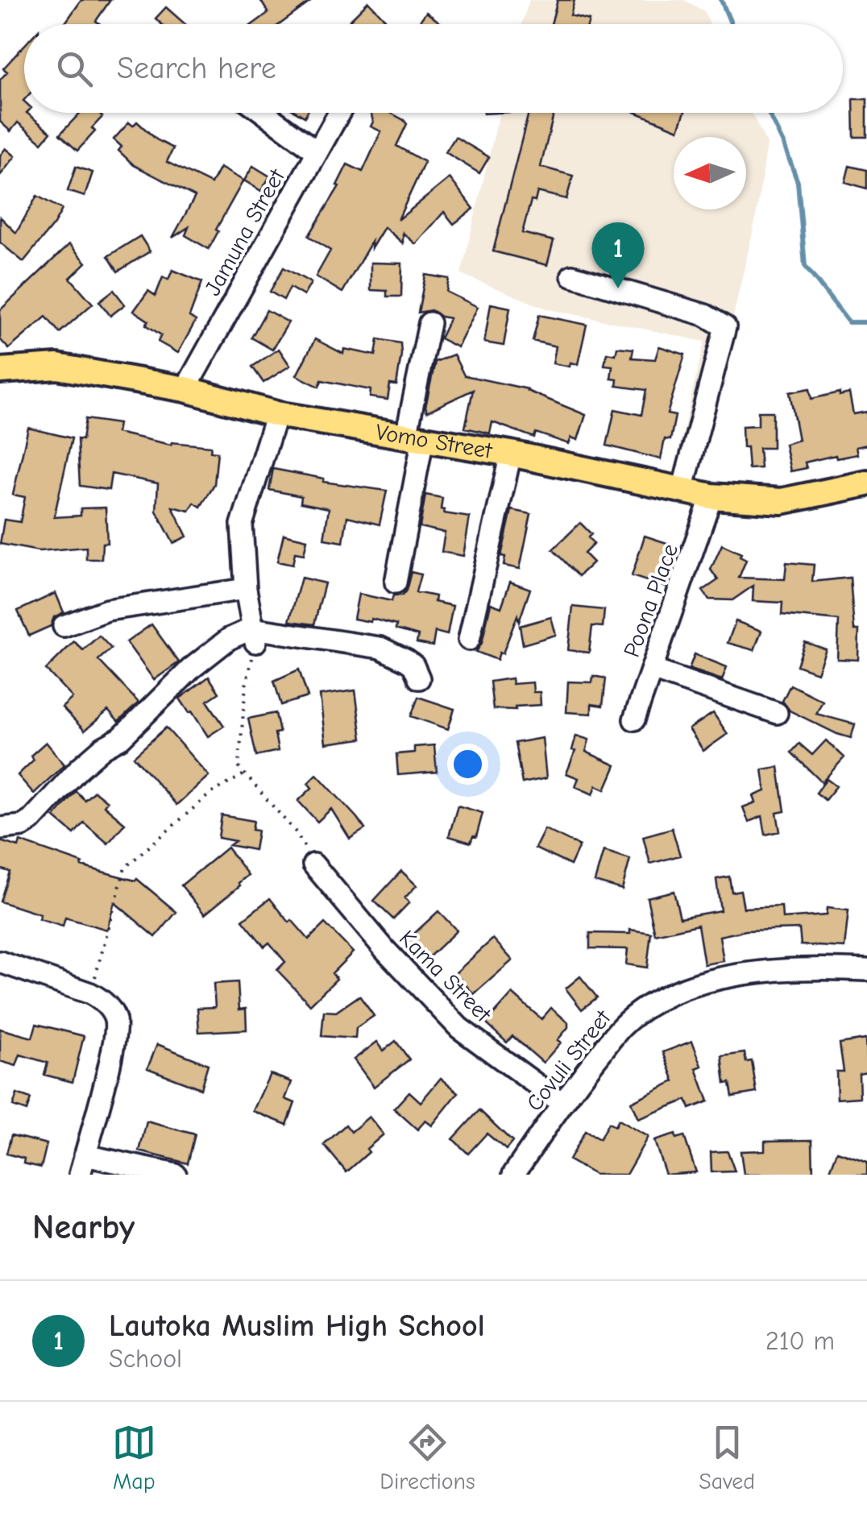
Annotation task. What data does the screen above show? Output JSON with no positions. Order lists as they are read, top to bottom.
{
  "streets": {
    "main road": ["Vomo Street"],
    "street": [
      "Jamuna Street",
      "Poona Place",
      "Kama Street",
      "Covuli Street"
    ]
  },
  "crossings": [
    ["Jamuna Street", "Vomo Street"],
    ["Vomo Street", "Poona Place"],
    ["Kama Street", "Covuli Street"]
  ],
  "north": "left",
  "page": {
    "search": "Search here",
    "pins": "1",
    "heading": "Nearby",
    "list": [
      {
        "mark": "1",
        "name": "Lautoka Muslim High School",
        "note": "School",
        "value": "210 m"
      }
    ],
    "nav": ["Map", "Directions", "Saved"]
  }
}
